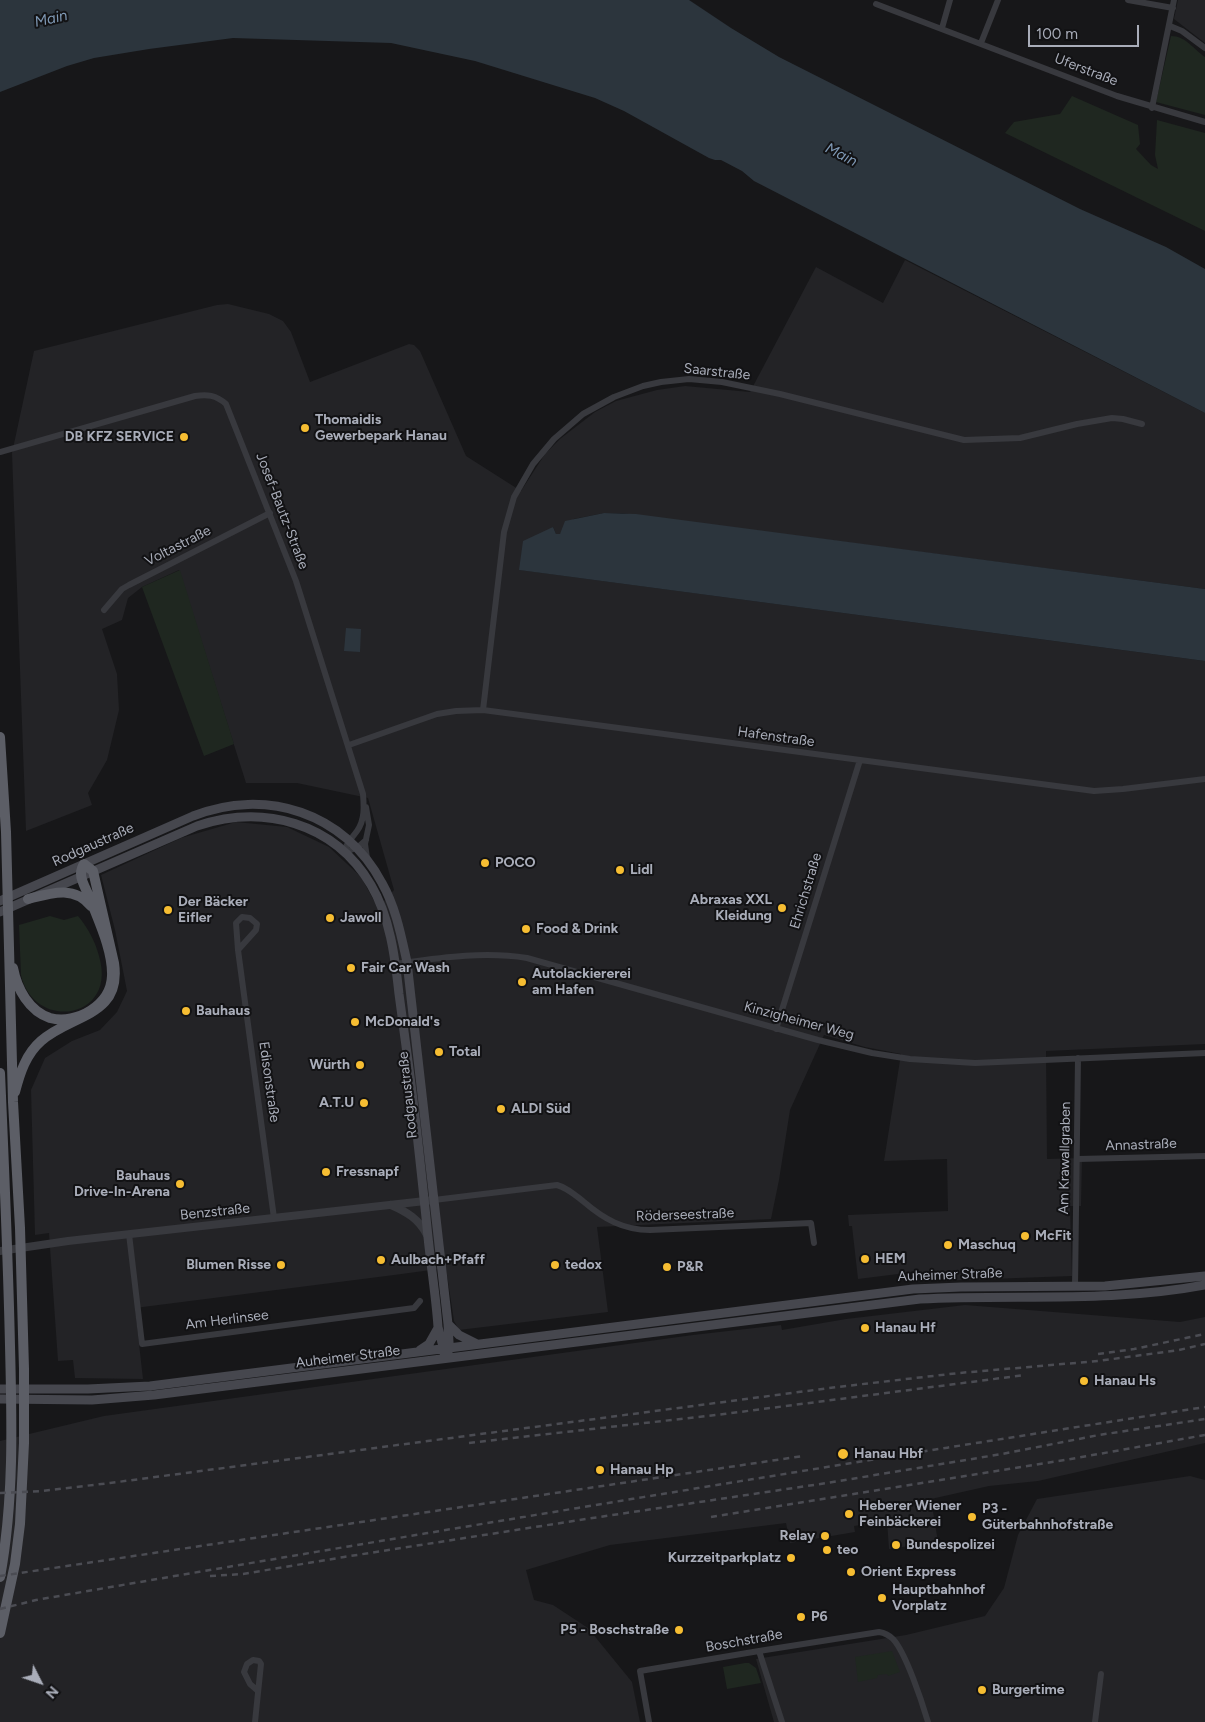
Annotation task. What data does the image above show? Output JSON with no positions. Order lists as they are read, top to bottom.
{
  "streets": {
    "main road": ["Rodgaustraße", "Auheimer Straße"],
    "street": [
      "Uferstraße",
      "Saarstraße",
      "Josef-Bautz-Straße",
      "Voltastraße",
      "Hafenstraße",
      "Ehrichstraße",
      "Kinzigheimer Weg",
      "Edisonstraße",
      "Annastraße",
      "Am Krawallgraben",
      "Benzstraße",
      "Röderseestraße",
      "Am Herlinsee",
      "Boschstraße"
    ]
  },
  "crossings": [
    ["Saarstraße", "Hafenstraße"],
    ["Josef-Bautz-Straße", "Voltastraße"],
    ["Josef-Bautz-Straße", "Hafenstraße"],
    ["Josef-Bautz-Straße", "Rodgaustraße"],
    ["Hafenstraße", "Ehrichstraße"],
    ["Rodgaustraße", "Kinzigheimer Weg"],
    ["Rodgaustraße", "Benzstraße"],
    ["Rodgaustraße", "Röderseestraße"],
    ["Rodgaustraße", "Auheimer Straße"],
    ["Ehrichstraße", "Kinzigheimer Weg"],
    ["Kinzigheimer Weg", "Am Krawallgraben"],
    ["Edisonstraße", "Benzstraße"],
    ["Annastraße", "Am Krawallgraben"],
    ["Am Krawallgraben", "Auheimer Straße"],
    ["Benzstraße", "Röderseestraße"],
    ["Benzstraße", "Am Herlinsee"]
  ],
  "water": ["Main"],
  "places": [
    "Thomaidis Gewerbepark Hanau",
    "DB KFZ SERVICE",
    "POCO",
    "Lidl",
    "Abraxas XXL Kleidung",
    "Der Bäcker Eifler",
    "Jawoll",
    "Food & Drink",
    "Fair Car Wash",
    "Autolackiererei am Hafen",
    "Bauhaus",
    "McDonald's",
    "Total",
    "Würth",
    "A.T.U",
    "ALDI Süd",
    "Fressnapf",
    "Bauhaus Drive-In-Arena",
    "McFit",
    "Maschuq",
    "HEM",
    "Aulbach+Pfaff",
    "Blumen Risse",
    "tedox",
    "P&R",
    "Hanau Hf",
    "Hanau Hs",
    "Hanau Hbf",
    "Hanau Hp",
    "Heberer Wiener Feinbäckerei",
    "P3 - Güterbahnhofstraße",
    "Relay",
    "Bundespolizei",
    "teo",
    "Kurzzeitparkplatz",
    "Orient Express",
    "Hauptbahnhof Vorplatz",
    "P6",
    "P5 - Boschstraße",
    "Burgertime"
  ],
  "scale_bar": "100 m",
  "north": "bottom right"
}
